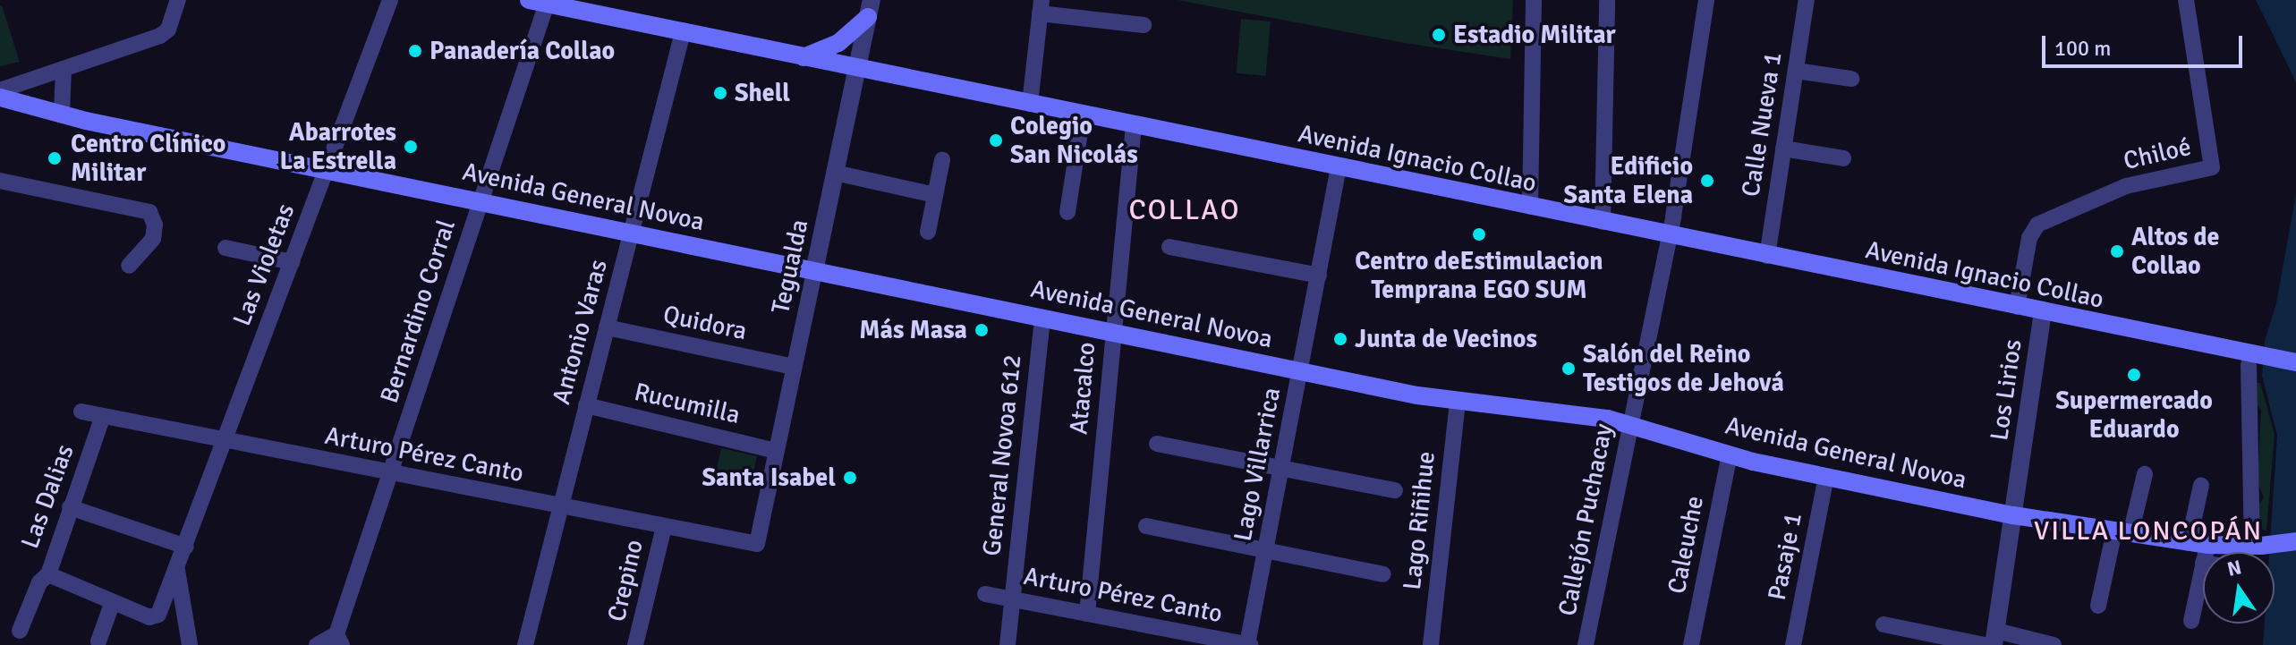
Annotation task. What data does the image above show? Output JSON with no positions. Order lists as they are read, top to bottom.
{
  "streets": {
    "main road": ["Avenida Ignacio Collao", "Avenida General Novoa"],
    "street": [
      "Calle Nueva 1",
      "Chiloé",
      "Las Violetas",
      "Tegualda",
      "Bernardino Corral",
      "Quidora",
      "Antonio Varas",
      "Atacalco",
      "Los Lirios",
      "Rucumilla",
      "Arturo Pérez Canto",
      "General Novoa 612",
      "Lago Villarrica",
      "Las Dalias",
      "Callejón Puchacay",
      "Lago Riñihue",
      "Caleuche",
      "Pasaje 1",
      "Crepino"
    ]
  },
  "crossings": [
    ["Calle Nueva 1", "Avenida Ignacio Collao"],
    ["Chiloé", "Avenida Ignacio Collao"],
    ["Avenida Ignacio Collao", "Tegualda"],
    ["Avenida Ignacio Collao", "Bernardino Corral"],
    ["Avenida Ignacio Collao", "Antonio Varas"],
    ["Avenida Ignacio Collao", "Atacalco"],
    ["Avenida Ignacio Collao", "Los Lirios"],
    ["Avenida Ignacio Collao", "Lago Villarrica"],
    ["Avenida Ignacio Collao", "Callejón Puchacay"],
    ["Avenida General Novoa", "Las Violetas"],
    ["Avenida General Novoa", "Tegualda"],
    ["Avenida General Novoa", "Bernardino Corral"],
    ["Avenida General Novoa", "Antonio Varas"],
    ["Avenida General Novoa", "Atacalco"],
    ["Avenida General Novoa", "Los Lirios"],
    ["Avenida General Novoa", "General Novoa 612"],
    ["Avenida General Novoa", "Lago Villarrica"],
    ["Avenida General Novoa", "Callejón Puchacay"],
    ["Avenida General Novoa", "Lago Riñihue"],
    ["Avenida General Novoa", "Caleuche"],
    ["Avenida General Novoa", "Pasaje 1"],
    ["Las Violetas", "Arturo Pérez Canto"],
    ["Tegualda", "Quidora"],
    ["Tegualda", "Rucumilla"],
    ["Tegualda", "Arturo Pérez Canto"],
    ["Bernardino Corral", "Arturo Pérez Canto"],
    ["Quidora", "Antonio Varas"],
    ["Antonio Varas", "Rucumilla"],
    ["Antonio Varas", "Arturo Pérez Canto"],
    ["Atacalco", "Arturo Pérez Canto"],
    ["Arturo Pérez Canto", "General Novoa 612"],
    ["Arturo Pérez Canto", "Lago Villarrica"],
    ["Arturo Pérez Canto", "Las Dalias"],
    ["Arturo Pérez Canto", "Crepino"]
  ],
  "districts": ["COLLAO", "VILLA LONCOPÁN"],
  "places": [
    "Estadio Militar",
    "Panadería Collao",
    "Shell",
    "Colegio San Nicolás",
    "Abarrotes La Estrella",
    "Centro Clínico Militar",
    "Edificio Santa Elena",
    "Centro deEstimulacion Temprana EGO SUM",
    "Altos de Collao",
    "Más Masa",
    "Junta de Vecinos",
    "Salón del Reino Testigos de Jehová",
    "Supermercado Eduardo",
    "Santa Isabel"
  ],
  "scale_bar": "100 m",
  "north": "top"
}
